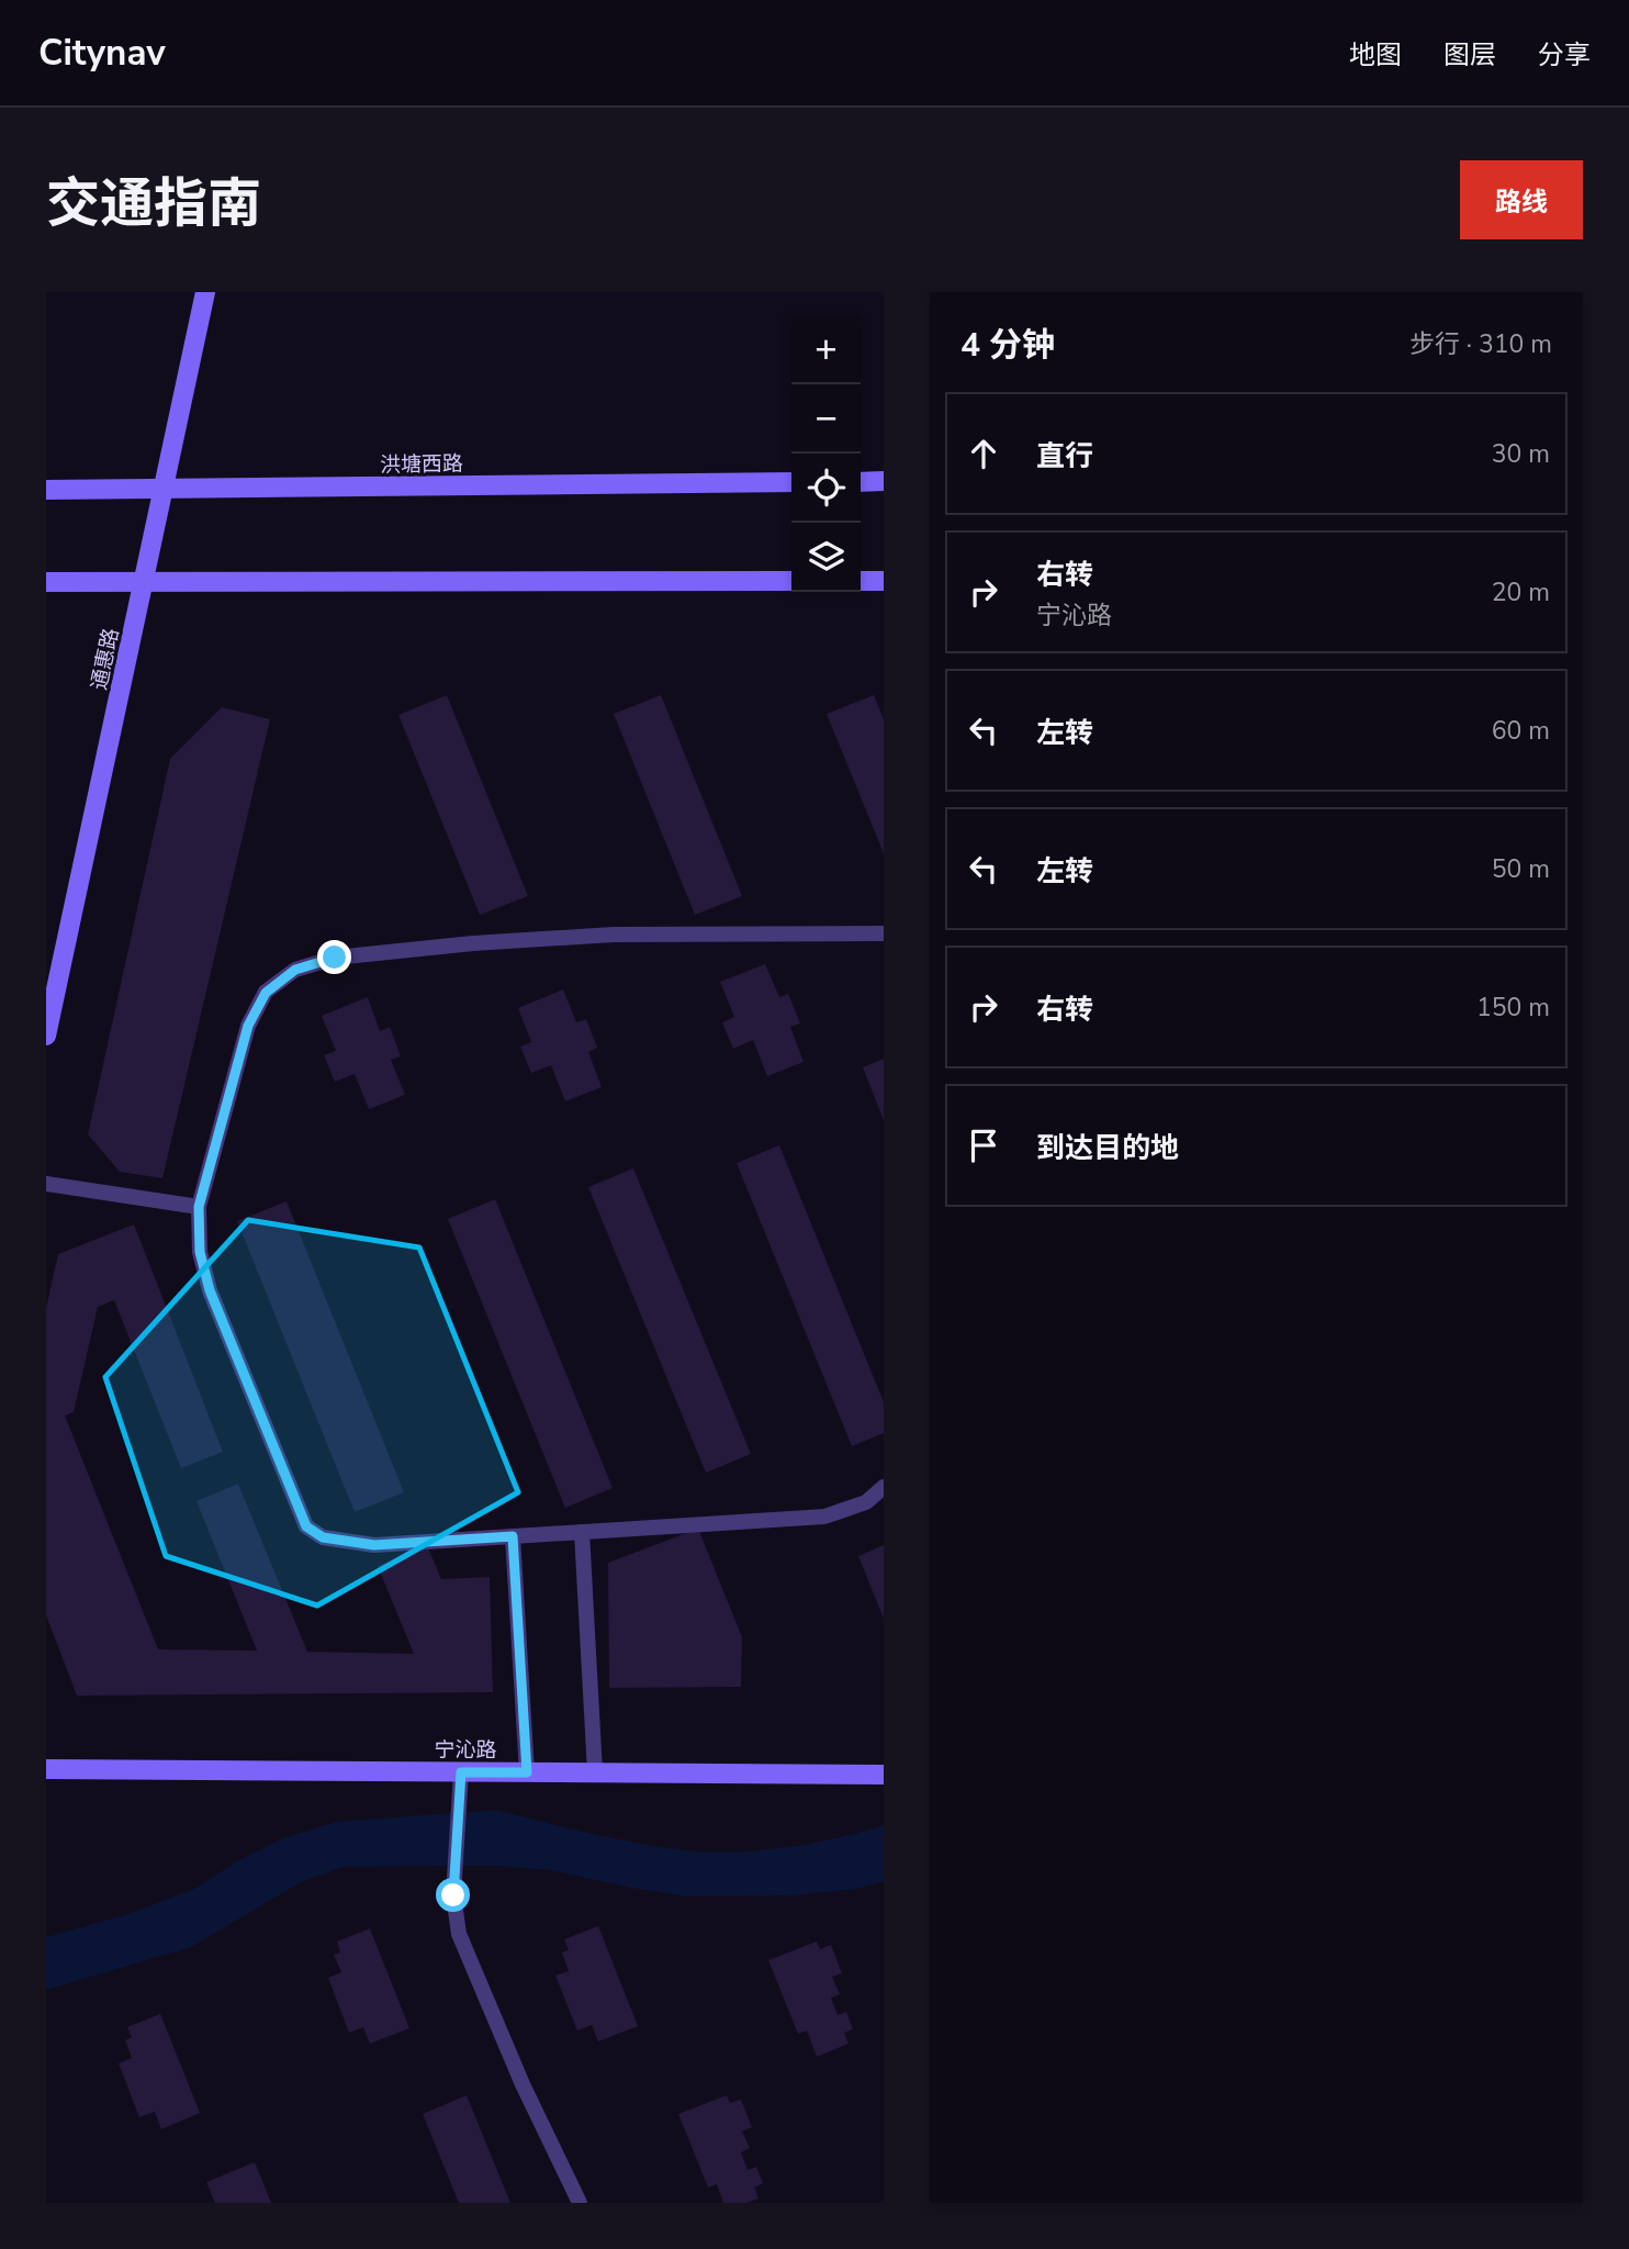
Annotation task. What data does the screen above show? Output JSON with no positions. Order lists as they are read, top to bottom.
{
  "streets": {
    "street": ["洪塘西路", "通惠路", "宁沁路"]
  },
  "crossings": [
    ["洪塘西路", "通惠路"]
  ],
  "page": {
    "header": "Citynav",
    "nav": ["地图", "图层", "分享"],
    "title": "交通指南",
    "buttons": "路线",
    "heading": ["4 分钟", "步行 · 310 m"],
    "map_buttons": ["+", "−"],
    "list": [
      ["直行", "30 m"],
      ["右转", "宁沁路", "20 m"],
      ["左转", "60 m"],
      ["左转", "50 m"],
      ["右转", "150 m"],
      "到达目的地"
    ]
  }
}
